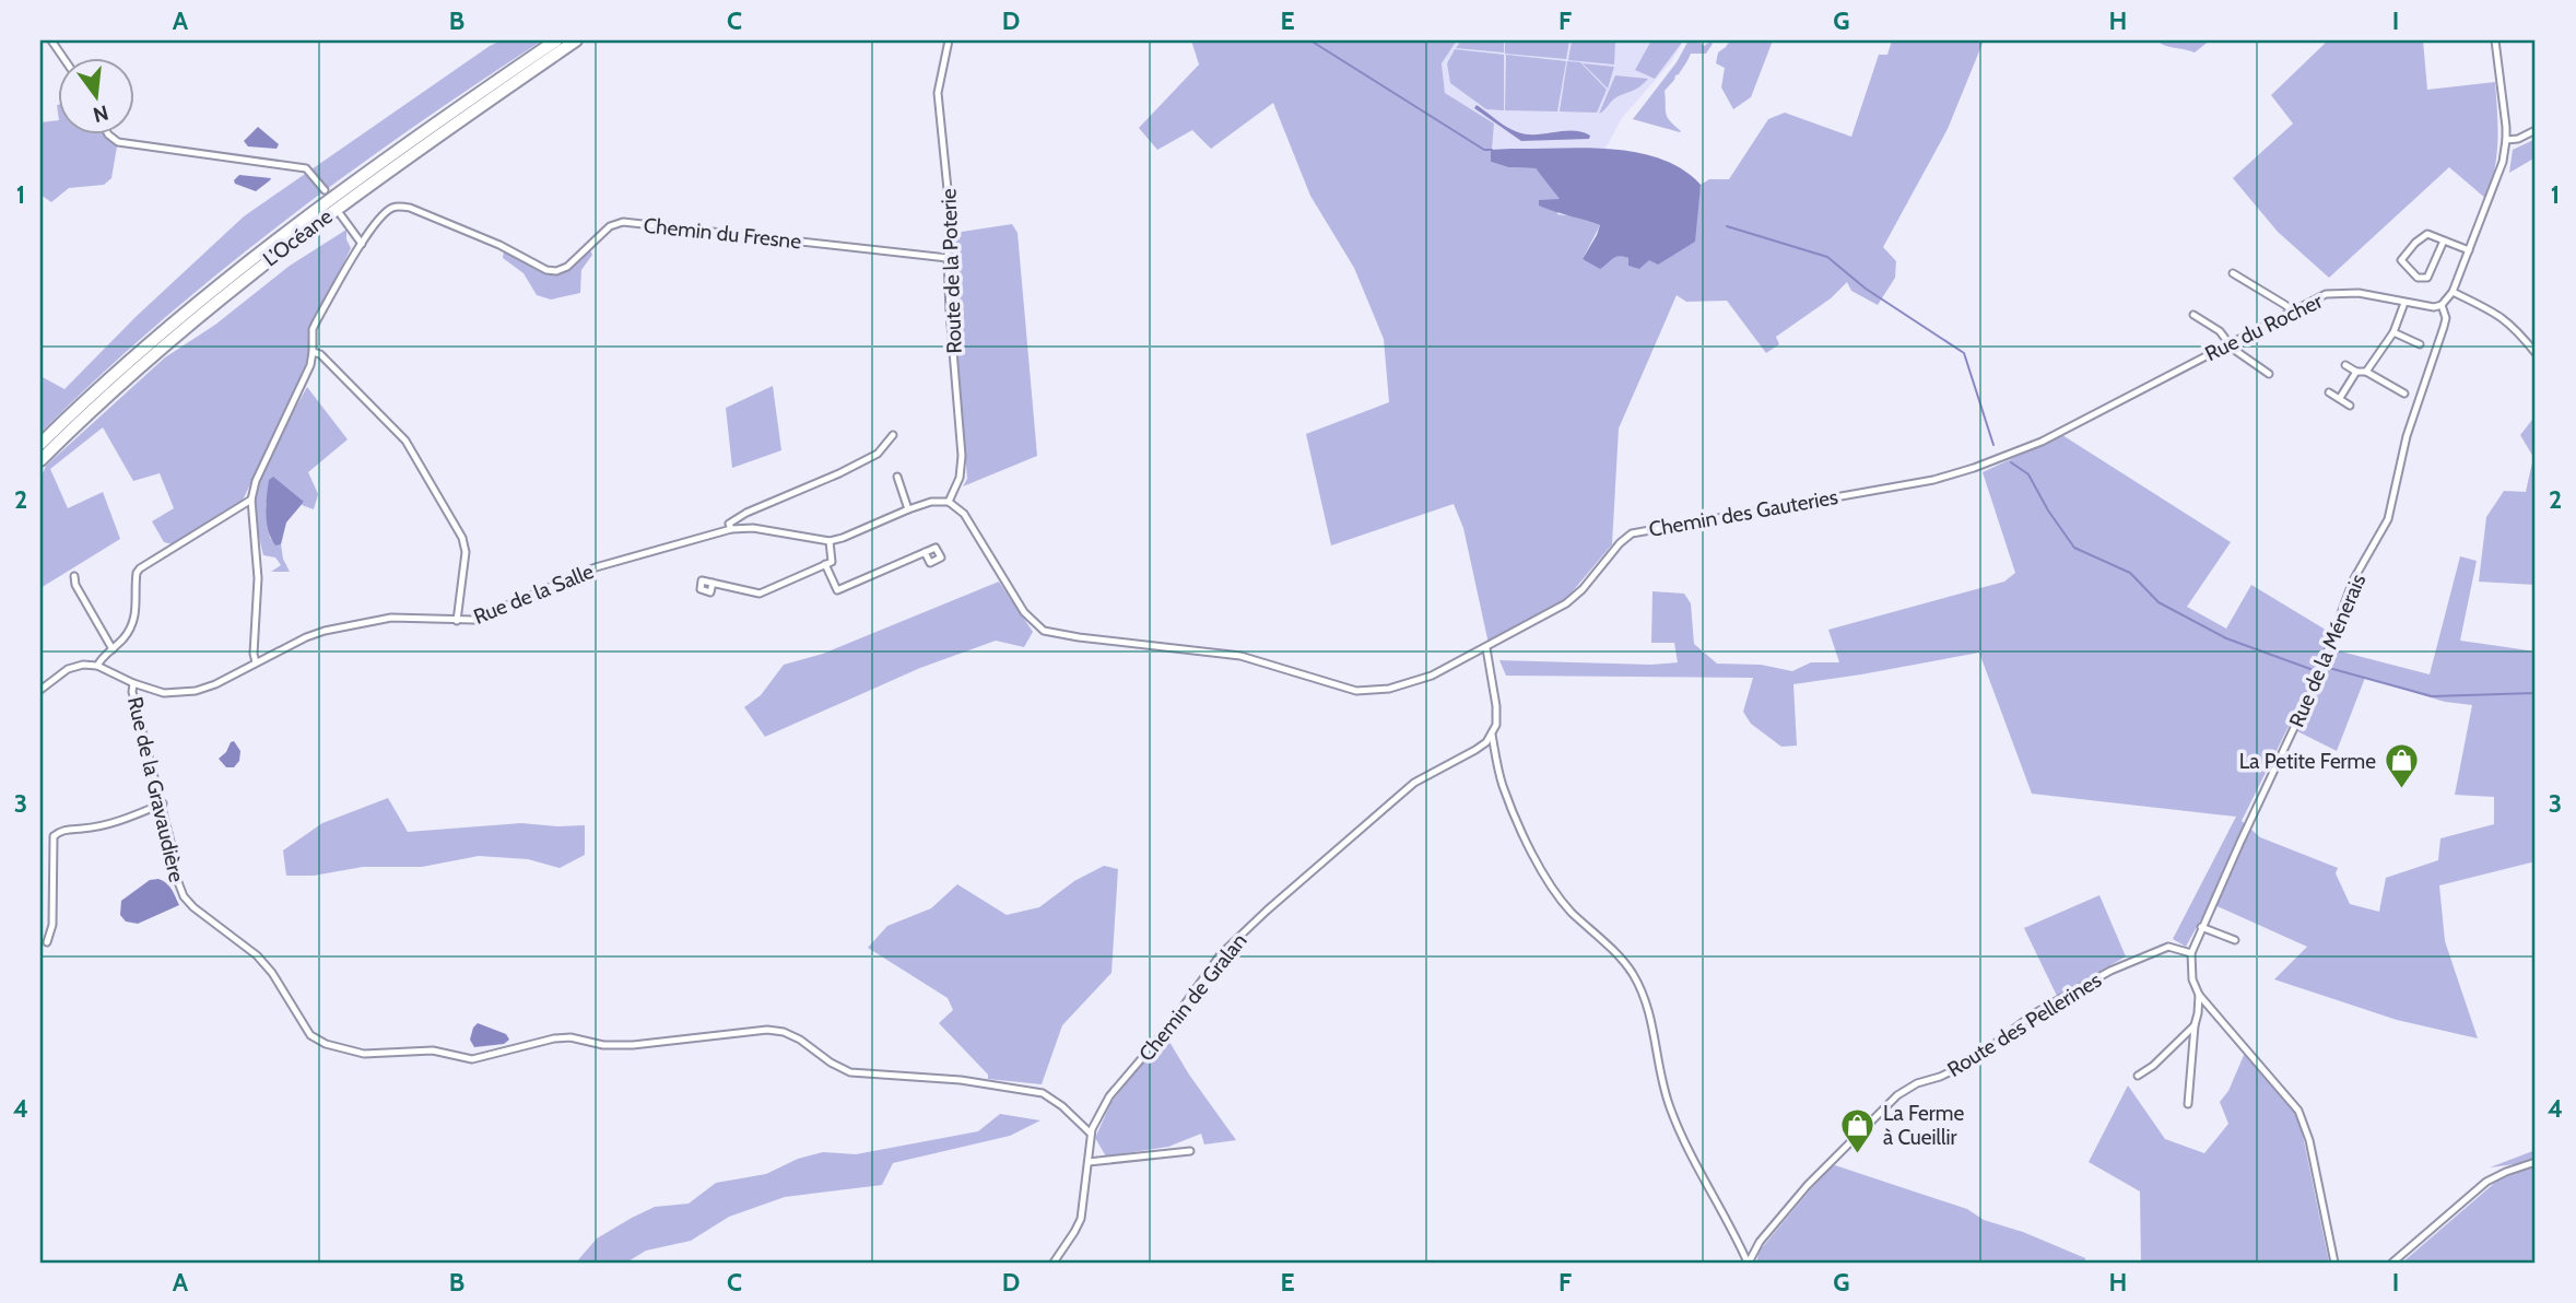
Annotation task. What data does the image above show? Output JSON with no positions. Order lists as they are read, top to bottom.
{
  "streets": {
    "highway": ["L’Océane"],
    "street": [
      "Chemin du Fresne",
      "Route de la Poterie",
      "Rue du Rocher",
      "Chemin des Gauteries",
      "Rue de la Salle",
      "Rue de la Ménerais",
      "Rue de la Gravaudière",
      "Chemin de Gralan",
      "Route des Pellerines"
    ]
  },
  "crossings": [
    ["Chemin du Fresne", "Route de la Poterie"],
    ["Route de la Poterie", "Chemin des Gauteries"],
    ["Route de la Poterie", "Rue de la Salle"],
    ["Rue du Rocher", "Chemin des Gauteries"],
    ["Rue du Rocher", "Rue de la Ménerais"],
    ["Chemin des Gauteries", "Rue de la Salle"],
    ["Rue de la Salle", "Rue de la Gravaudière"],
    ["Rue de la Ménerais", "Route des Pellerines"],
    ["Rue de la Gravaudière", "Chemin de Gralan"]
  ],
  "places": {
    "shop": ["La Petite Ferme", "La Ferme à Cueillir"]
  },
  "north": "bottom",
  "grid": {
    "columns": [
      "A",
      "B",
      "C",
      "D",
      "E",
      "F",
      "G",
      "H",
      "I"
    ],
    "rows": [
      "1",
      "2",
      "3",
      "4"
    ]
  }
}
